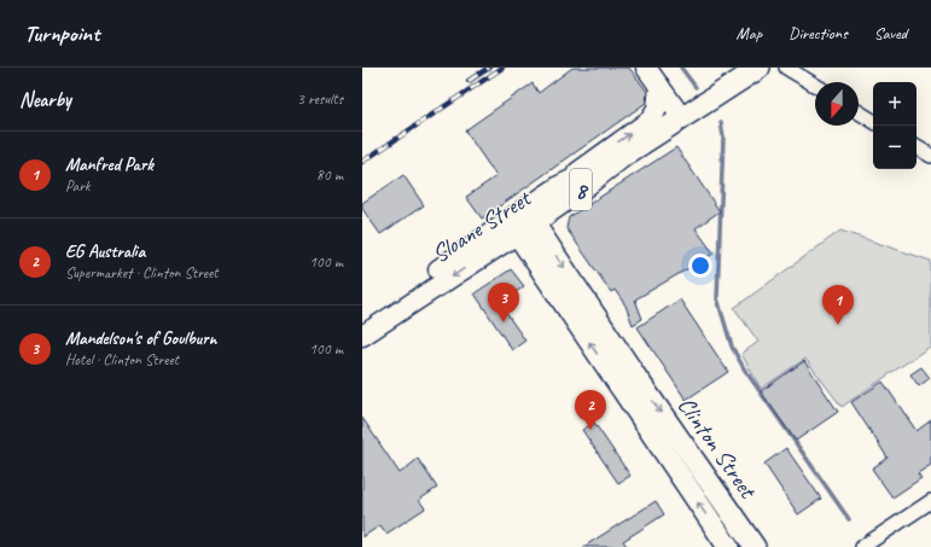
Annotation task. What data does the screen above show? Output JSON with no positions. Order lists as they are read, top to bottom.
{
  "streets": {
    "main road": ["8", "Sloane Street", "Clinton Street"]
  },
  "crossings": [
    ["Sloane Street", "Clinton Street"]
  ],
  "north": "bottom",
  "page": {
    "header": "Turnpoint",
    "nav": ["Map", "Directions", "Saved"],
    "heading": ["Nearby", "3 results"],
    "map_buttons": ["+", "−"],
    "list": [
      {
        "mark": "1",
        "name": "Manfred Park",
        "note": "Park",
        "value": "80 m"
      },
      {
        "mark": "2",
        "name": "EG Australia",
        "note": "Supermarket · Clinton Street",
        "value": "100 m"
      },
      {
        "mark": "3",
        "name": "Mandelson's of Goulburn",
        "note": "Hotel · Clinton Street",
        "value": "100 m"
      }
    ],
    "pins": ["3", "1", "2"]
  }
}
